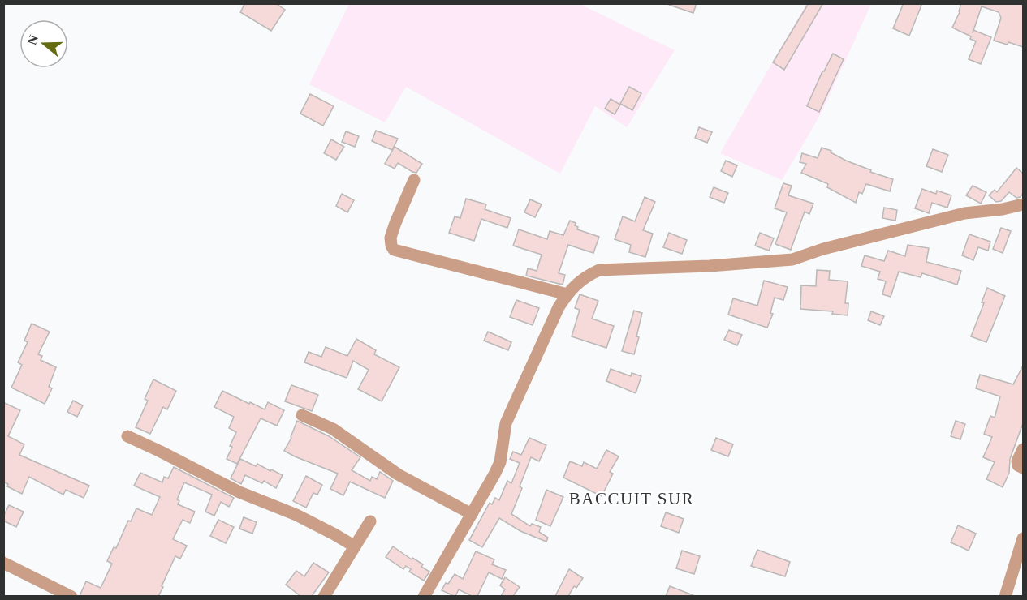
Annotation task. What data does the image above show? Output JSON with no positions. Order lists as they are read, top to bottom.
{
  "districts": ["BACCUIT SUR"],
  "north": "left"
}
